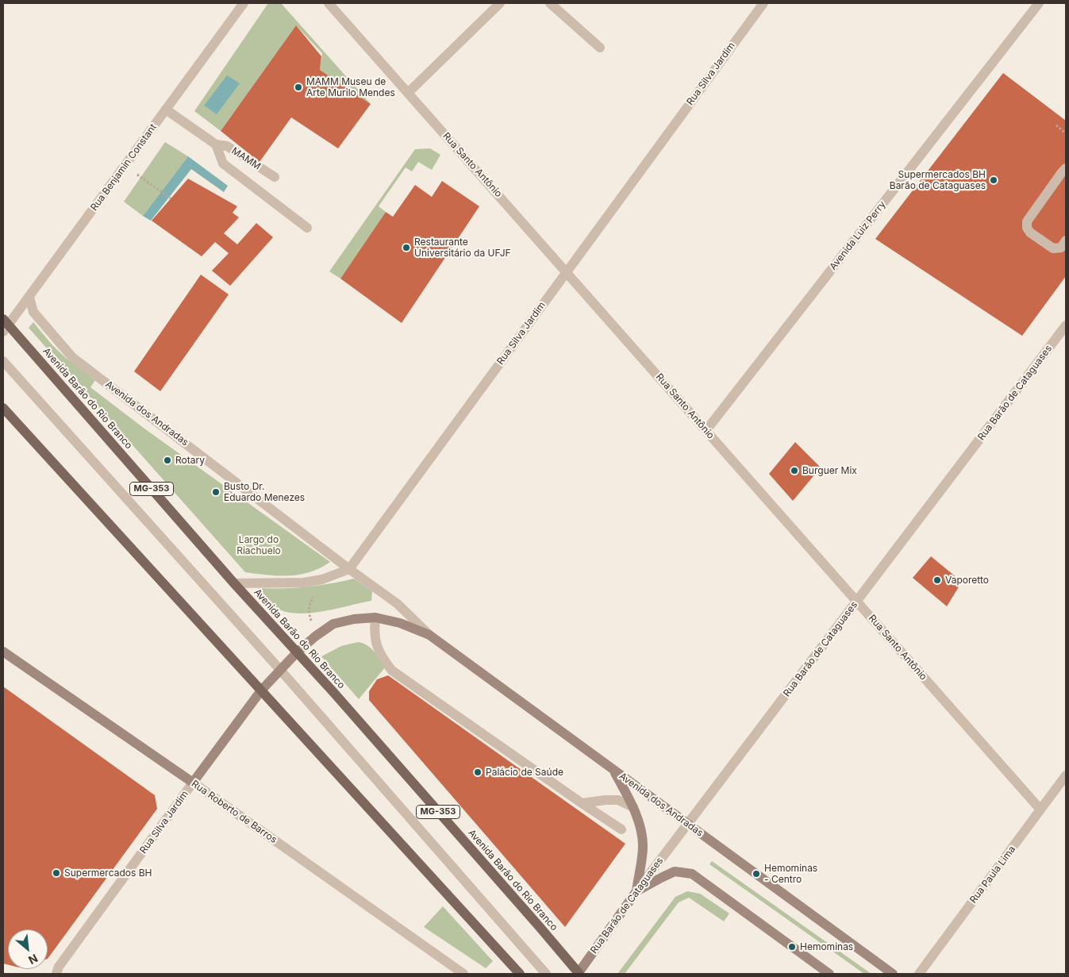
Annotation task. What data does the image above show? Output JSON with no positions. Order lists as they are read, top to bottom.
{
  "streets": {
    "main road": [
      "Rua Silva Jardim",
      "Rua Barão de Cataguases",
      "Avenida Barão do Rio Branco",
      "Avenida dos Andradas",
      "MG-353",
      "Rua Roberto de Barros"
    ],
    "street": [
      "MAMM",
      "Rua Santo Antônio",
      "Rua Benjamin Constant",
      "Avenida Luiz Perry",
      "Rua Paula Lima"
    ]
  },
  "crossings": [
    ["Rua Silva Jardim", "Rua Santo Antônio"],
    ["Rua Silva Jardim", "Avenida dos Andradas"],
    ["Rua Silva Jardim", "Rua Roberto de Barros"],
    ["MAMM", "Rua Benjamin Constant"],
    ["Rua Santo Antônio", "Avenida Luiz Perry"],
    ["Rua Santo Antônio", "Rua Barão de Cataguases"],
    ["Rua Santo Antônio", "Rua Paula Lima"],
    ["Rua Benjamin Constant", "Avenida Barão do Rio Branco"],
    ["Rua Benjamin Constant", "Avenida dos Andradas"],
    ["Rua Barão de Cataguases", "Avenida Barão do Rio Branco"],
    ["Rua Barão de Cataguases", "Avenida dos Andradas"],
    ["Avenida Barão do Rio Branco", "Avenida dos Andradas"]
  ],
  "parks": ["Largo do Riachuelo"],
  "places": [
    "MAMM Museu de Arte Murilo Mendes",
    "Supermercados BH Barão de Cataguases",
    "Restaurante Universitário da UFJF",
    "Rotary",
    "Burguer Mix",
    "Busto Dr. Eduardo Menezes",
    "Vaporetto",
    "Palácio de Saúde",
    "Supermercados BH",
    "Hemominas - Centro",
    "Hemominas"
  ],
  "north": "bottom right"
}
